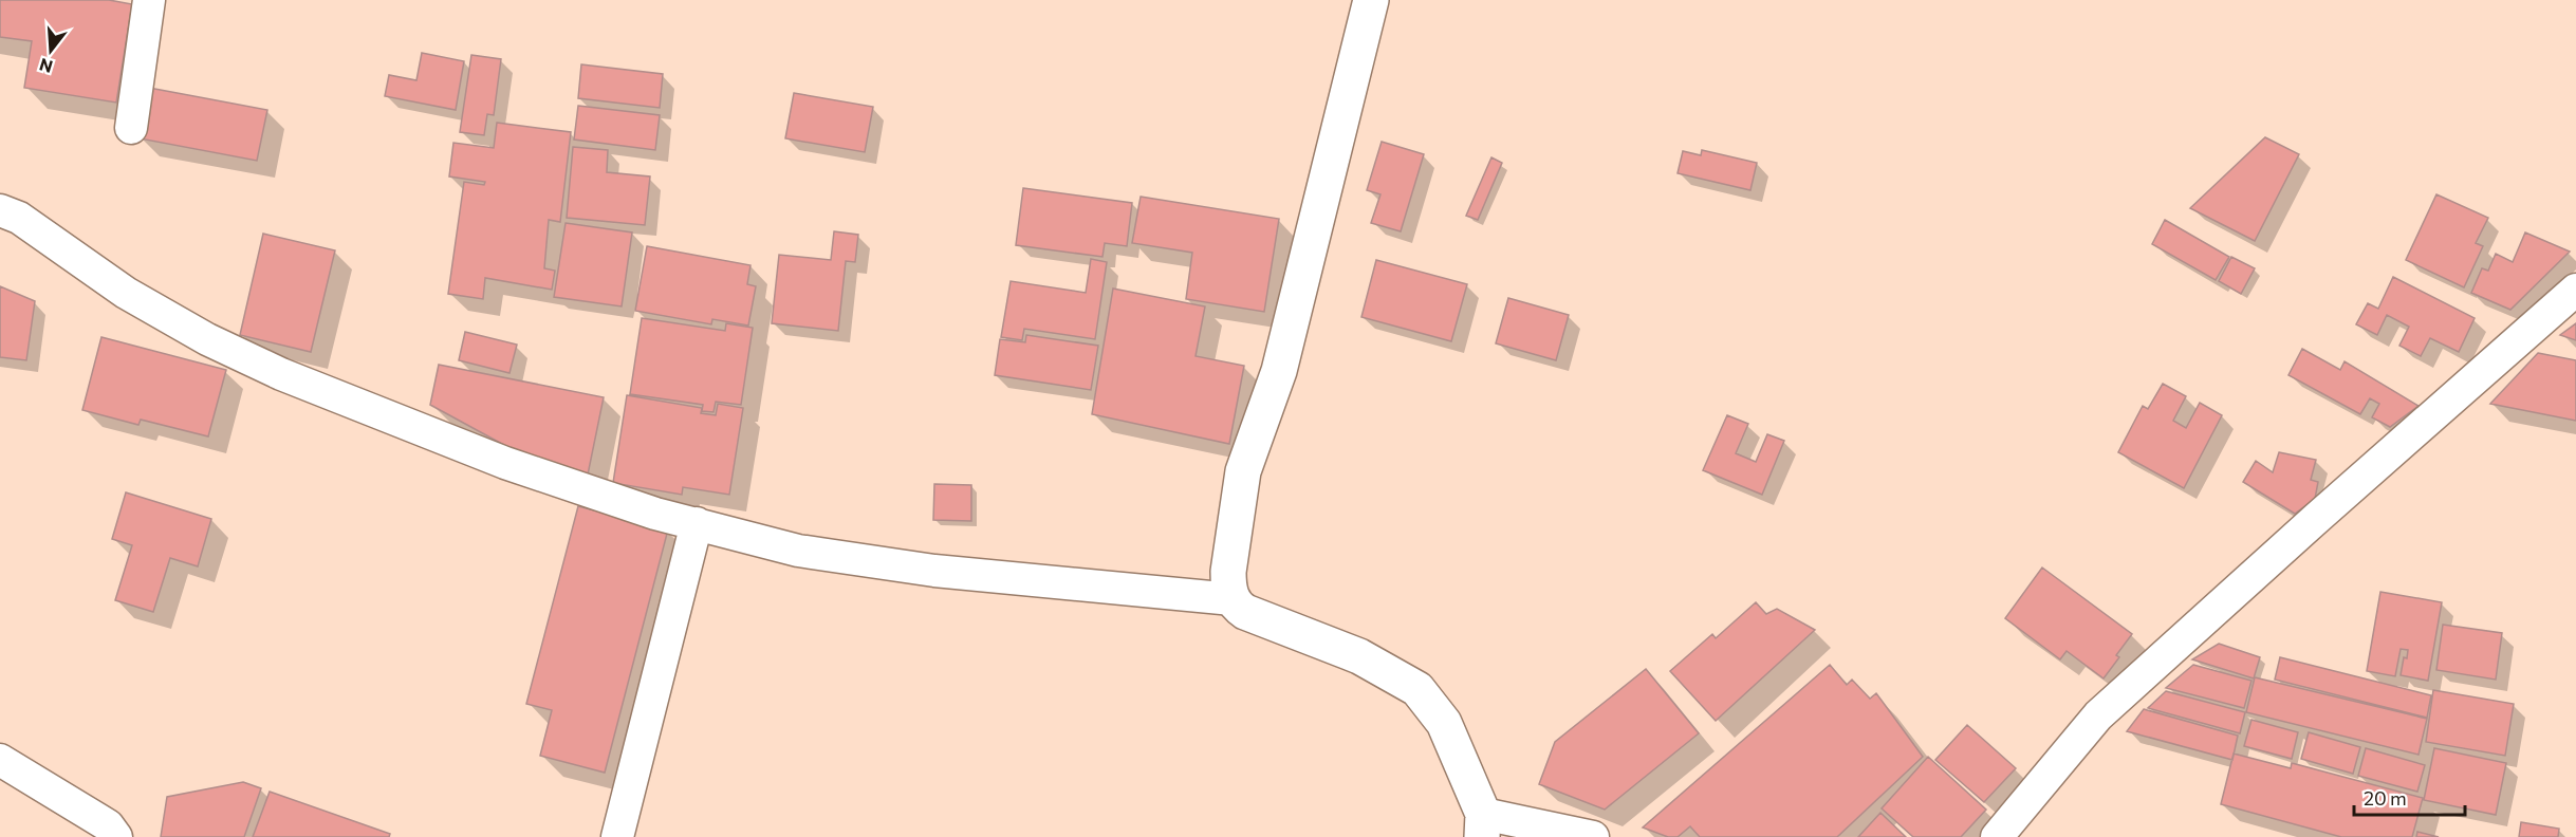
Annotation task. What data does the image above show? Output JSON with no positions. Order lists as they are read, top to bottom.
{
  "scale_bar": "20 m",
  "north": "bottom"
}
